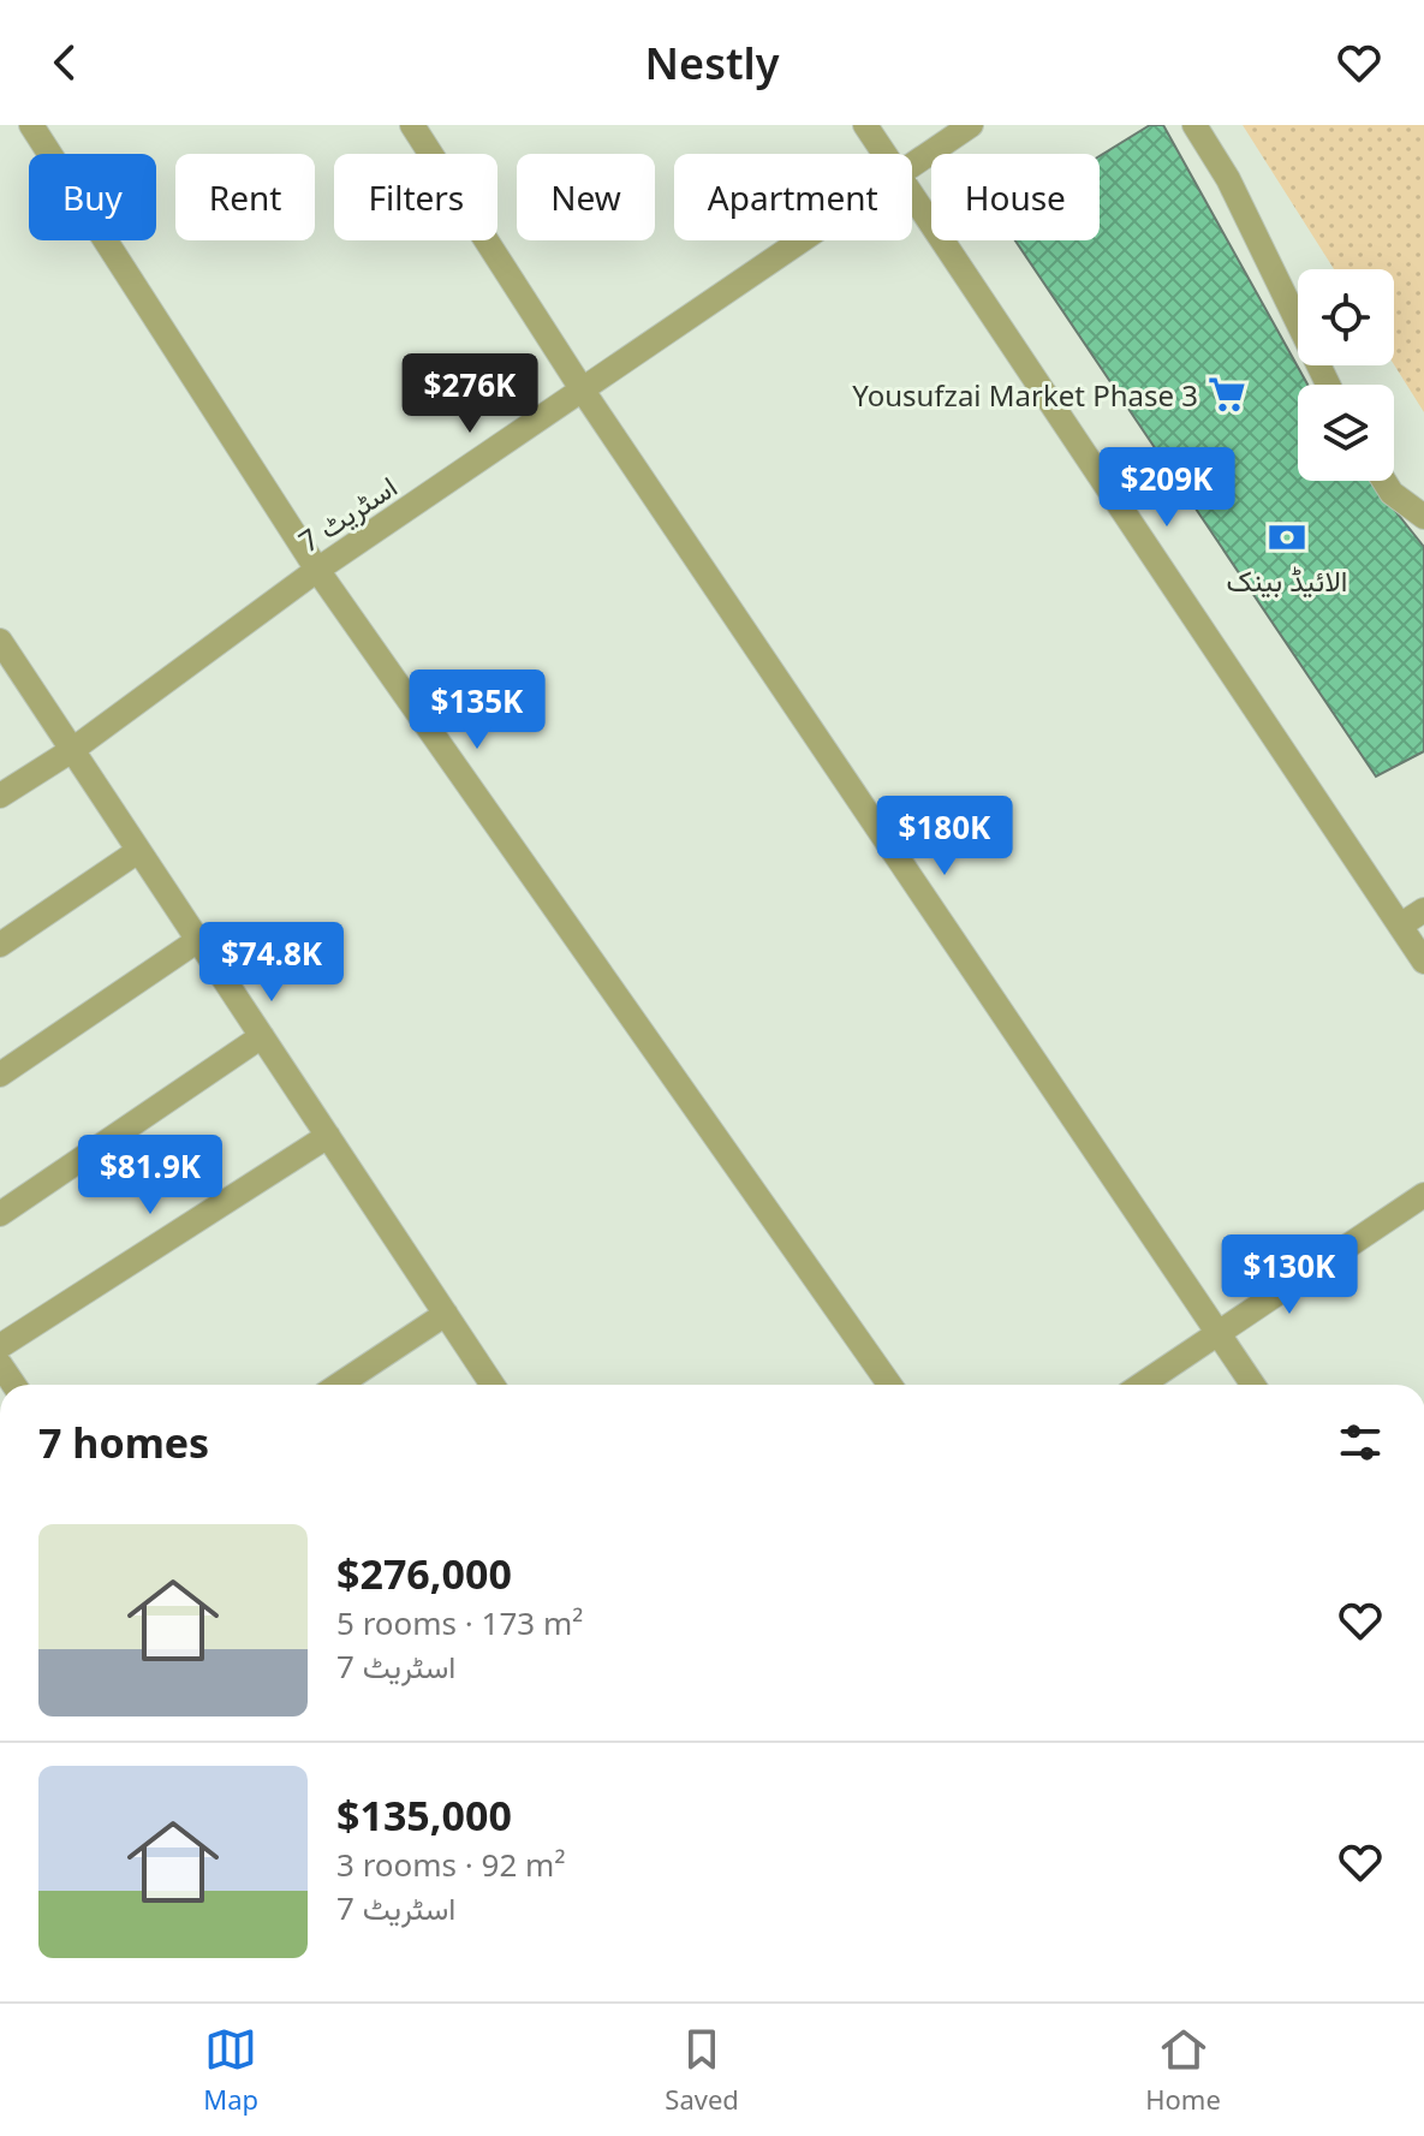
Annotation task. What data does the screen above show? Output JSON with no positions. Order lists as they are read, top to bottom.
{
  "streets": {
    "street": ["اسٹریٹ 7"]
  },
  "places": {
    "supermarket": ["Yousufzai Market Phase 3"],
    "bank": ["الائیڈ بینک"]
  },
  "page": {
    "header": "Nestly",
    "chip": [
      "Buy",
      "Rent",
      "Filters",
      "New",
      "Apartment",
      "House"
    ],
    "price": [
      "$276K",
      "$209K",
      "$135K",
      "$180K",
      "$74.8K",
      "$81.9K",
      "$130K"
    ],
    "heading": "7 homes",
    "list": [
      {
        "name": "$276,000",
        "note": "5 rooms · 173 m² · اسٹریٹ 7"
      },
      {
        "name": "$135,000",
        "note": "3 rooms · 92 m² · اسٹریٹ 7"
      }
    ],
    "tabs": ["Map", "Saved", "Home"]
  }
}
